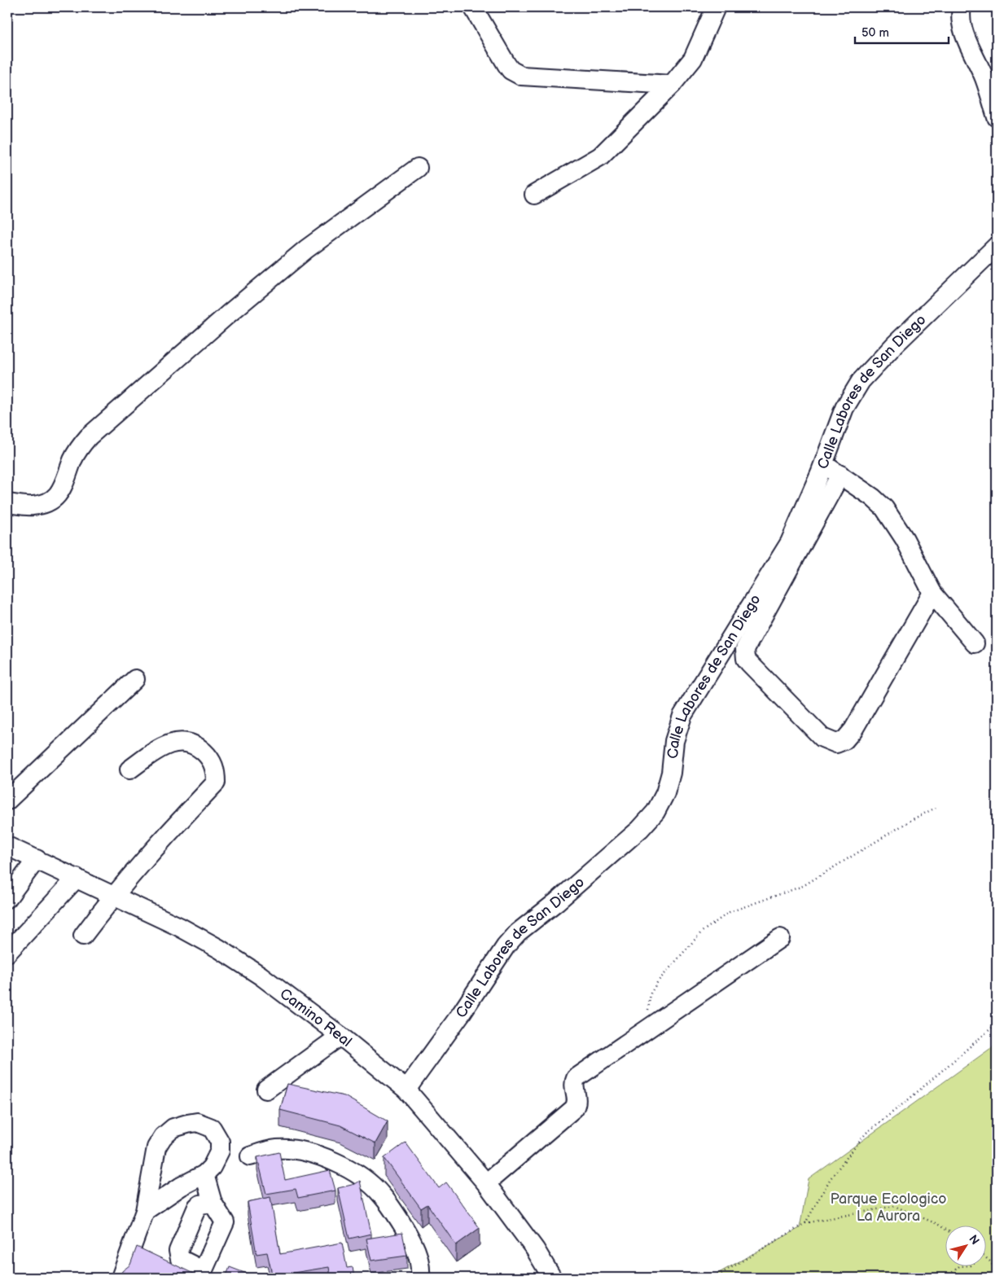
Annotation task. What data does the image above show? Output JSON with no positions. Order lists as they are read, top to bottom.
{
  "streets": {
    "street": ["Calle Labores de San Diego", "Camino Real"]
  },
  "crossings": [
    ["Calle Labores de San Diego", "Camino Real"]
  ],
  "parks": ["Parque Ecologico La Aurora"],
  "scale_bar": "50 m",
  "north": "top right"
}
